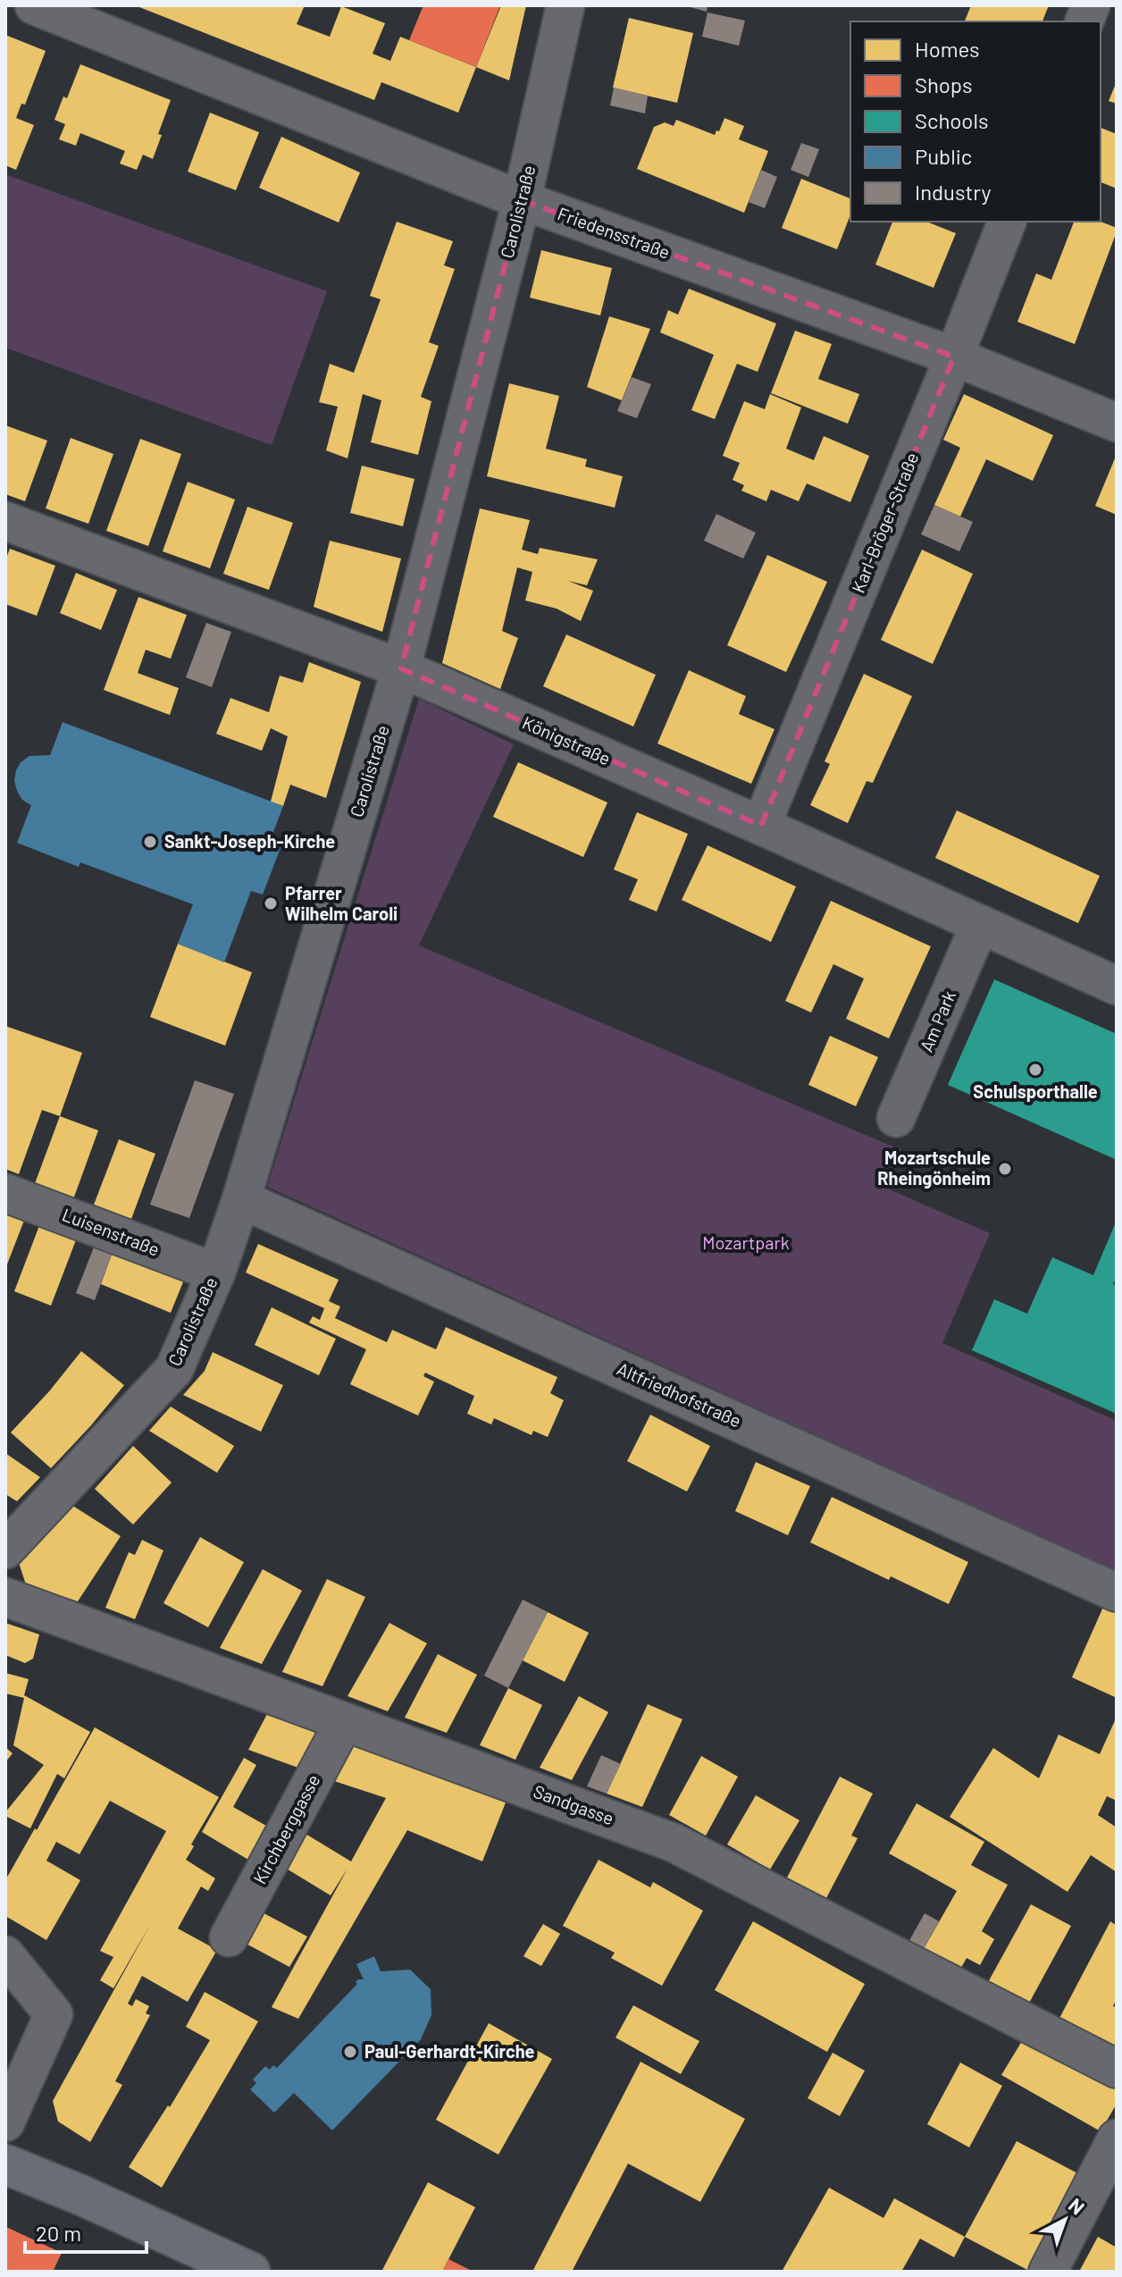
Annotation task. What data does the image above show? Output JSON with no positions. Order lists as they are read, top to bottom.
{
  "streets": {
    "street": [
      "Carolistraße",
      "Friedensstraße",
      "Karl-Bröger-Straße",
      "Königstraße",
      "Am Park",
      "Luisenstraße",
      "Altfriedhofstraße",
      "Sandgasse",
      "Kirchberggasse"
    ]
  },
  "crossings": [
    ["Carolistraße", "Friedensstraße"],
    ["Carolistraße", "Königstraße"],
    ["Carolistraße", "Luisenstraße"],
    ["Carolistraße", "Altfriedhofstraße"],
    ["Friedensstraße", "Karl-Bröger-Straße"],
    ["Karl-Bröger-Straße", "Königstraße"],
    ["Königstraße", "Am Park"],
    ["Sandgasse", "Kirchberggasse"]
  ],
  "parks": ["Mozartpark"],
  "places": [
    "Sankt-Joseph-Kirche",
    "Pfarrer Wilhelm Caroli",
    "Schulsporthalle",
    "Mozartschule Rheingönheim",
    "Paul-Gerhardt-Kirche"
  ],
  "legend": [
    "Homes",
    "Shops",
    "Schools",
    "Public",
    "Industry"
  ],
  "scale_bar": "20 m",
  "north": "top right"
}
